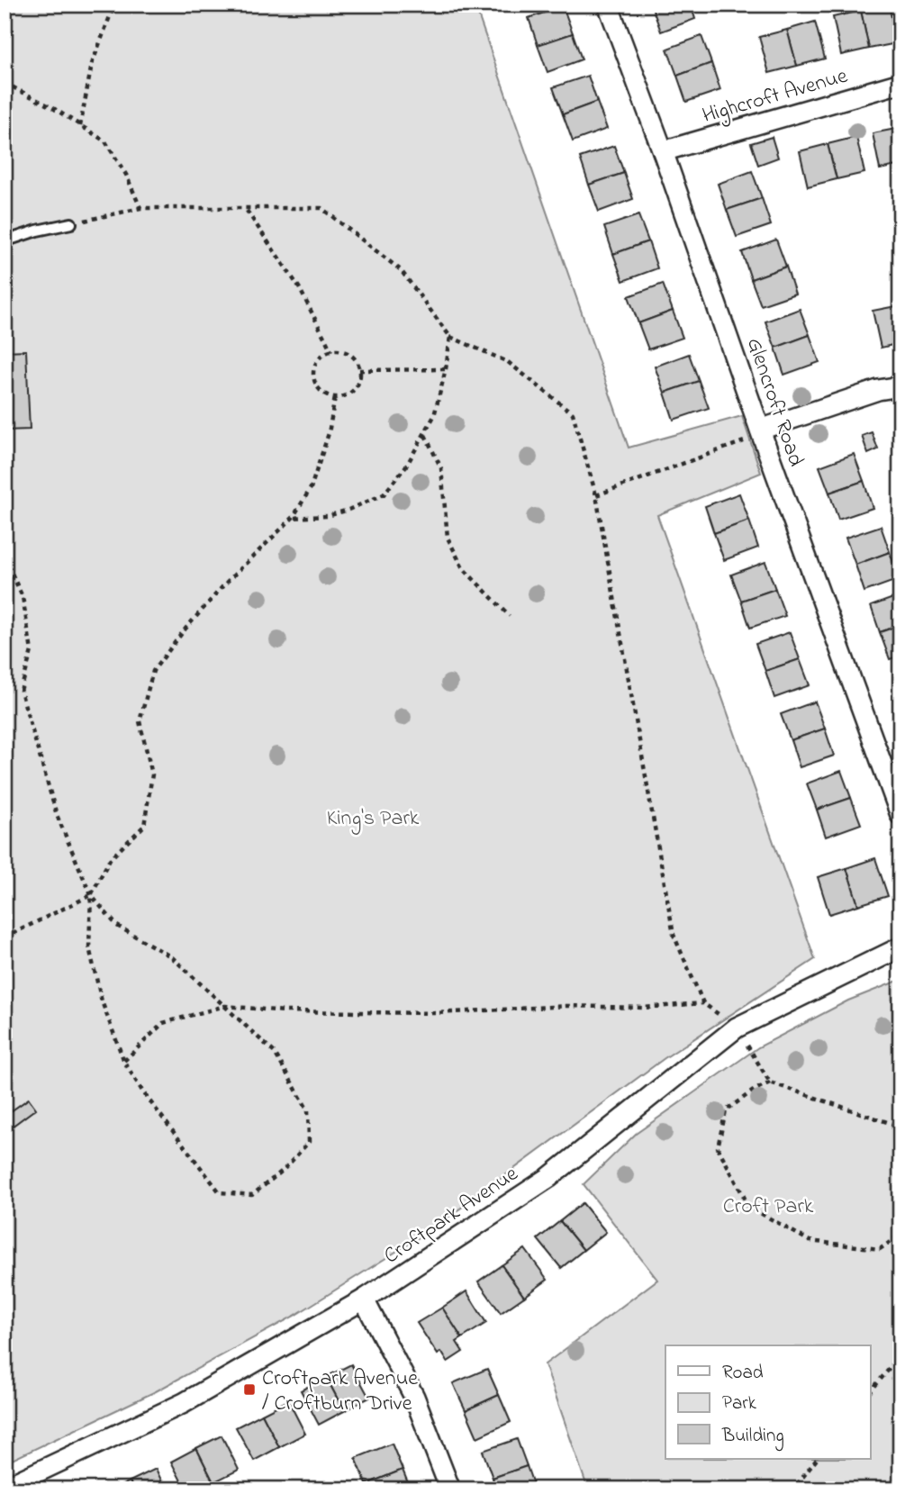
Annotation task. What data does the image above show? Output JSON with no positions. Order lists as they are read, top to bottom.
{
  "streets": {
    "street": ["Highcroft Avenue", "Glencroft Road", "Croftpark Avenue"]
  },
  "crossings": [
    ["Highcroft Avenue", "Glencroft Road"]
  ],
  "parks": ["King's Park", "Croft Park"],
  "places": {
    "transit": ["Croftpark Avenue / Croftburn Drive"]
  },
  "legend": ["Road", "Park", "Building"]
}
